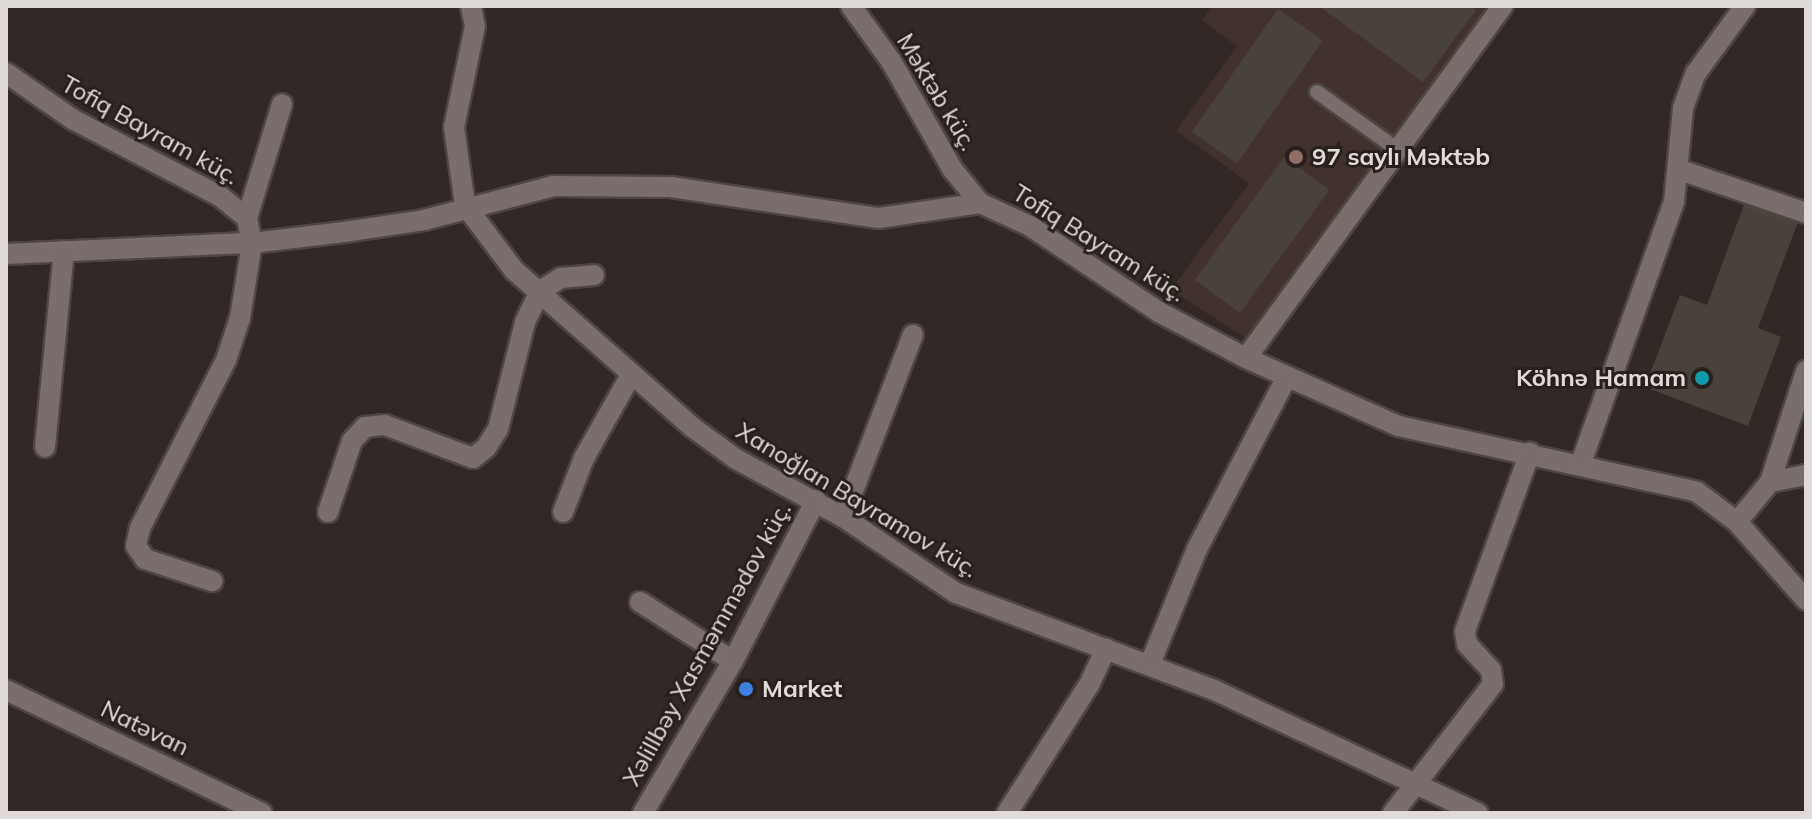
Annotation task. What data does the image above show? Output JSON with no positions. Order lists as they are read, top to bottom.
{
  "streets": {
    "street": [
      "Məktəb küç.",
      "Tofiq Bayram küç.",
      "Xanoğlan Bayramov küç.",
      "Xəlillbəy Xasməmmədov küç.",
      "Natəvan"
    ]
  },
  "crossings": [
    ["Məktəb küç.", "Tofiq Bayram küç."],
    ["Tofiq Bayram küç.", "Xanoğlan Bayramov küç."],
    ["Xanoğlan Bayramov küç.", "Xəlillbəy Xasməmmədov küç."]
  ],
  "places": ["97 saylı Məktəb", "Köhnə Hamam", "Market"]
}
